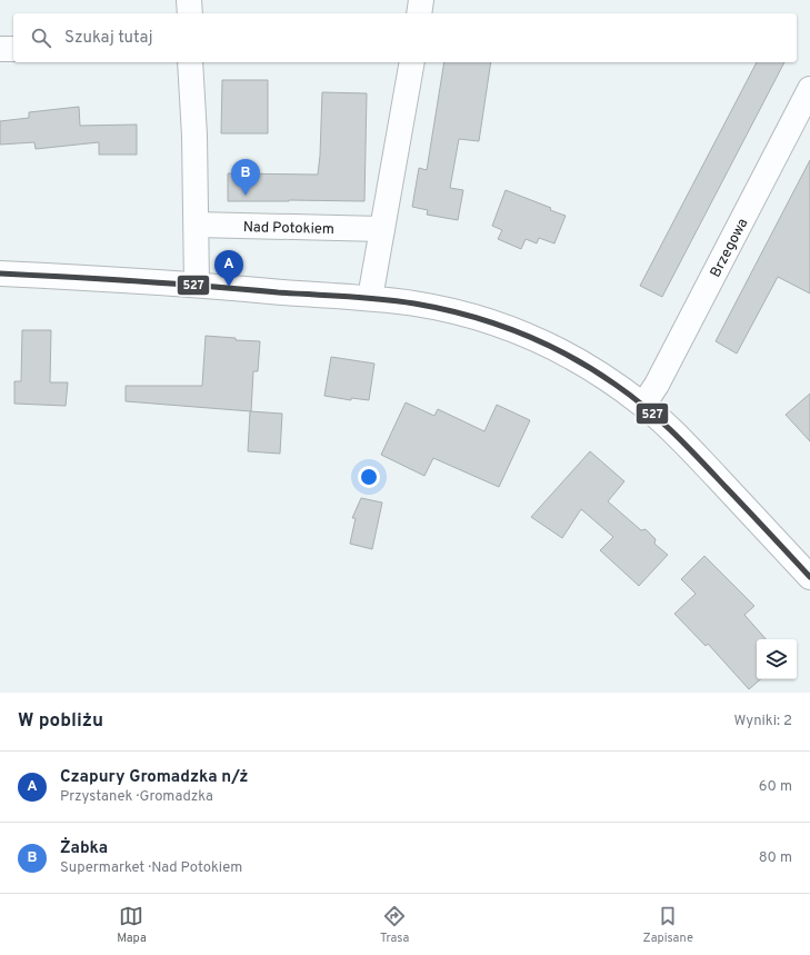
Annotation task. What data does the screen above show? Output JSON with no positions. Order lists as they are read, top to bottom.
{
  "streets": {
    "street": ["Nad Potokiem", "Brzegowa"]
  },
  "lines": ["transit line 527"],
  "page": {
    "search": "Szukaj tutaj",
    "pins": ["B", "A"],
    "heading": ["W pobliżu", "Wyniki: 2"],
    "list": [
      {
        "mark": "A",
        "name": "Czapury Gromadzka n/ż",
        "note": "Przystanek · Gromadzka",
        "value": "60 m"
      },
      {
        "mark": "B",
        "name": "Żabka",
        "note": "Supermarket · Nad Potokiem",
        "value": "80 m"
      }
    ],
    "nav": ["Mapa", "Trasa", "Zapisane"]
  }
}
